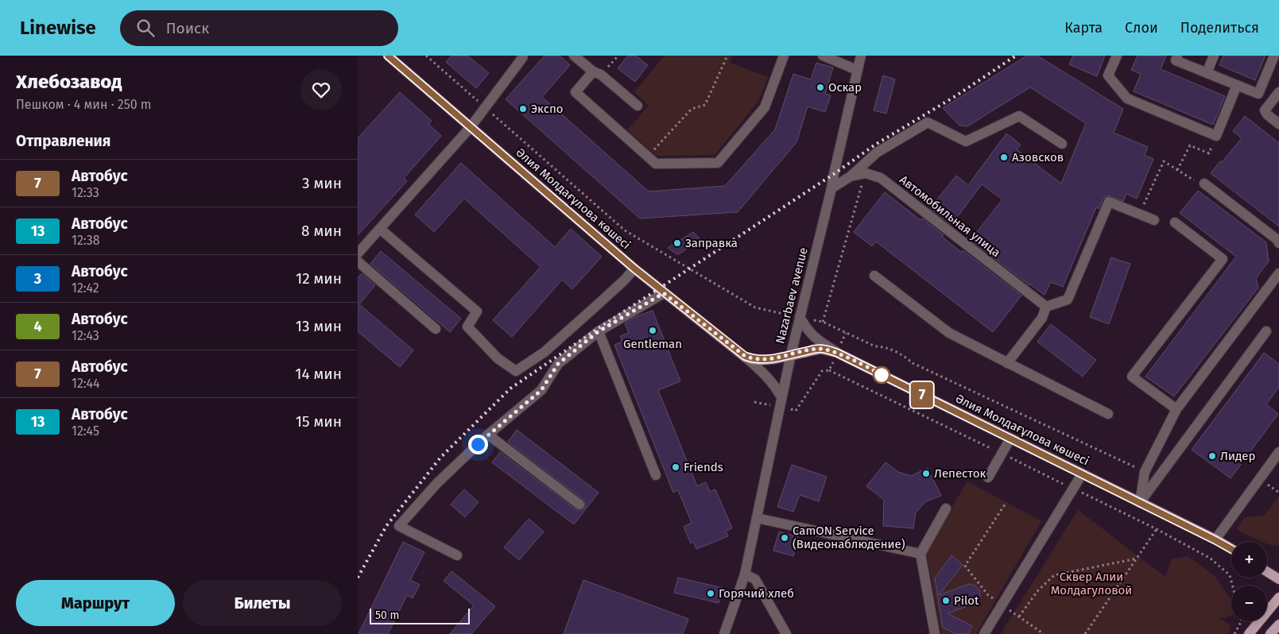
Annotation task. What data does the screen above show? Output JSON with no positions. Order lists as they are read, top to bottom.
{
  "streets": {
    "main road": ["Әлия Молдағұлова көшесі"],
    "street": ["Автомобильная улица", "Nazarbaev avenue"]
  },
  "crossings": [
    ["Әлия Молдағұлова көшесі", "Nazarbaev avenue"]
  ],
  "parks": ["Сквер Алии Молдагуловой"],
  "places": [
    "Оскар",
    "Экспо",
    "Азовсков",
    "Заправка",
    "Gentleman",
    "Лидер",
    "Friends",
    "Лепесток",
    "CamON Service (Видеонаблюдение)",
    "Горячий хлеб",
    "Pilot"
  ],
  "lines": ["bus line 7"],
  "scale_bar": "50 m",
  "page": {
    "header": "Linewise",
    "search": "Поиск",
    "nav": ["Карта", "Слои", "Поделиться"],
    "heading": [
      ["Хлебозавод", "Пешком · 4 мин · 250 m"],
      "Отправления"
    ],
    "on_map": "7",
    "list": [
      {
        "mark": "7",
        "name": "Автобус",
        "note": "12:33",
        "value": "3 мин"
      },
      {
        "mark": "13",
        "name": "Автобус",
        "note": "12:38",
        "value": "8 мин"
      },
      {
        "mark": "3",
        "name": "Автобус",
        "note": "12:42",
        "value": "12 мин"
      },
      {
        "mark": "4",
        "name": "Автобус",
        "note": "12:43",
        "value": "13 мин"
      },
      {
        "mark": "7",
        "name": "Автобус",
        "note": "12:44",
        "value": "14 мин"
      },
      {
        "mark": "13",
        "name": "Автобус",
        "note": "12:45",
        "value": "15 мин"
      }
    ],
    "map_buttons": ["+", "−"],
    "buttons": ["Маршрут", "Билеты"],
    "scale": "50 m"
  }
}
